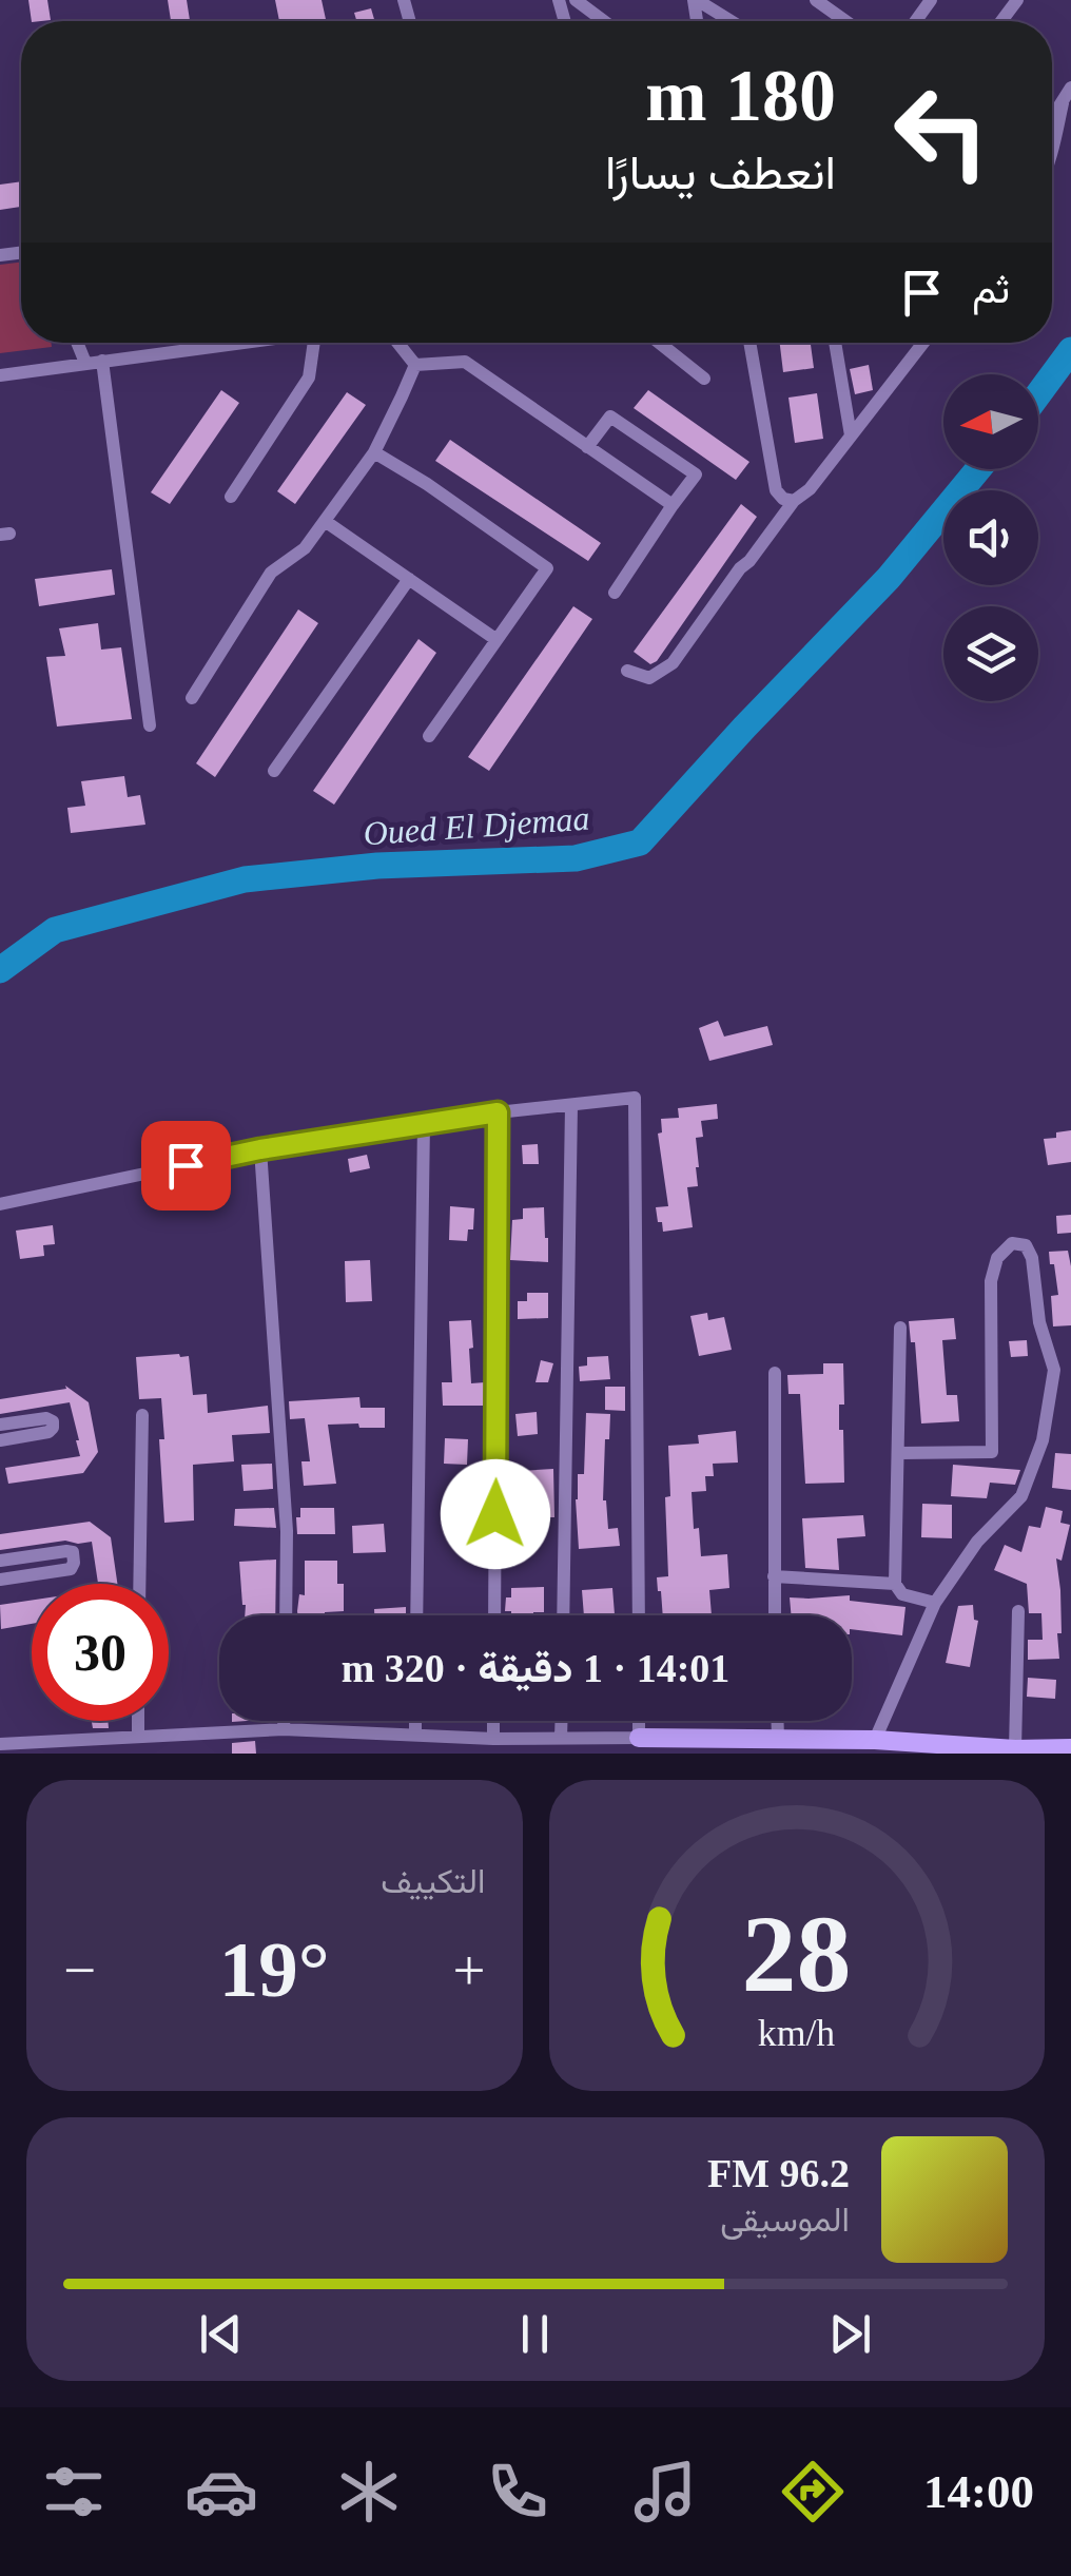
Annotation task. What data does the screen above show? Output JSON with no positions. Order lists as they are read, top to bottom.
{
  "water": ["Oued El Djemaa"],
  "north": "left",
  "page": {
    "turn": ["180 m", "انعطف يسارًا"],
    "then": "ثم",
    "limit": "30",
    "trip": "14:01 · 1 دقيقة · 320 m",
    "tile": "التكييف",
    "heat": ["−", "19°", "+"],
    "song": ["96.2 FM", "الموسيقى"],
    "tabs": "14:00",
    "gauge": ["28", "km/h"]
  }
}
